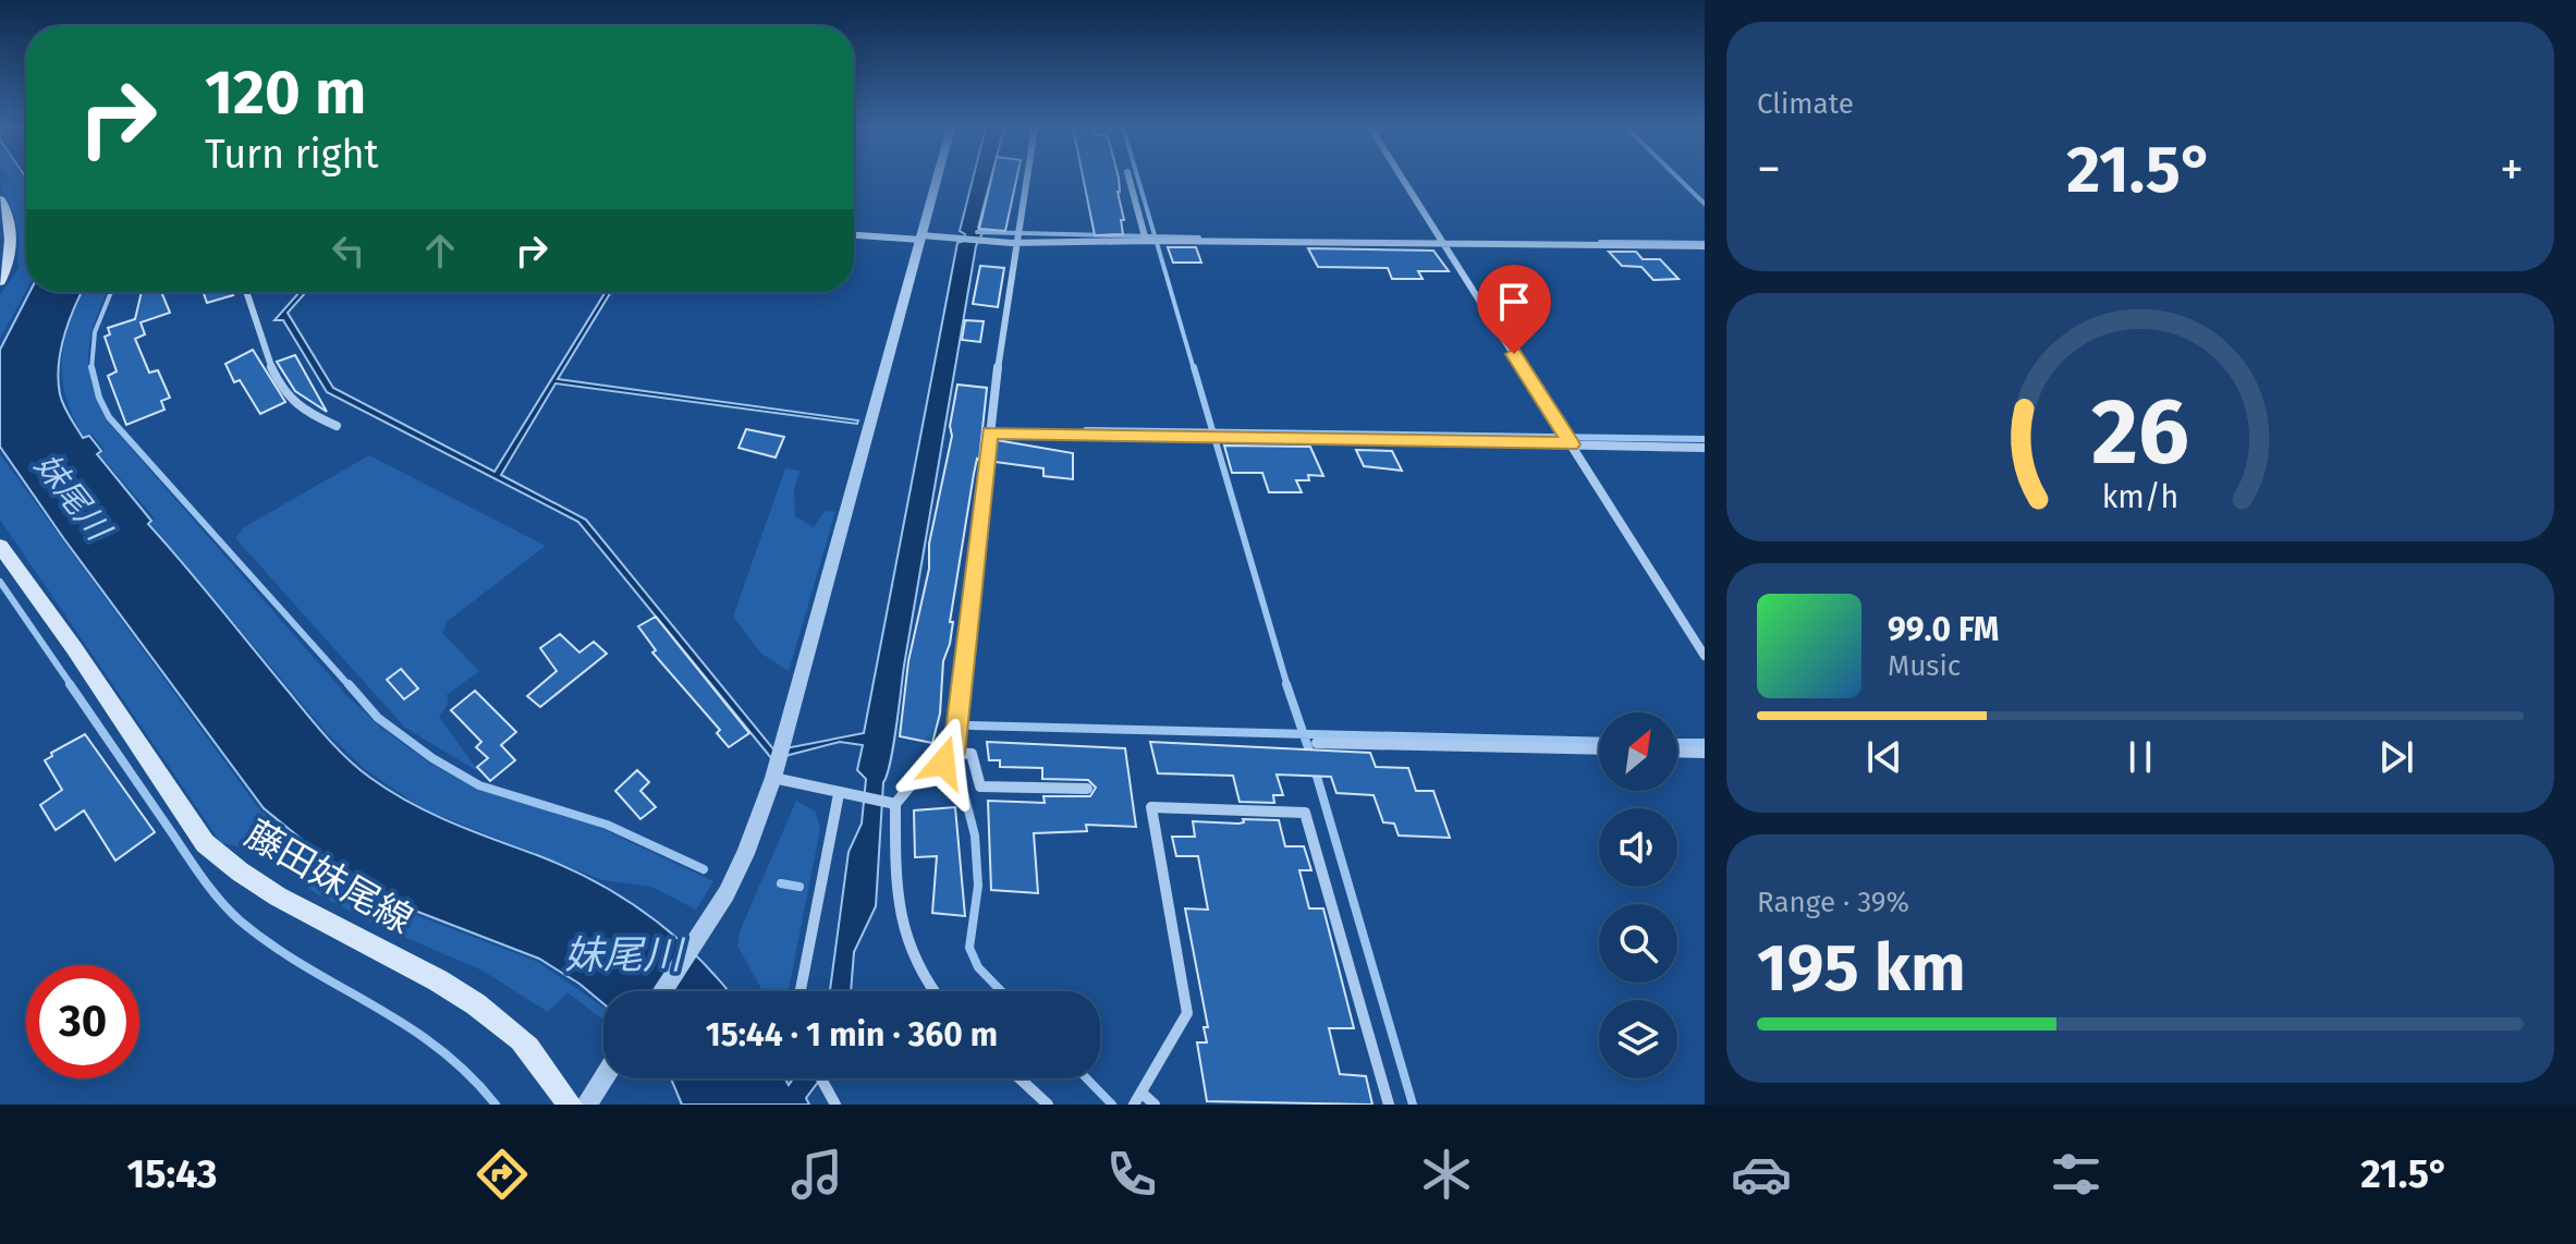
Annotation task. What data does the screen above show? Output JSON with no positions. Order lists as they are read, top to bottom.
{
  "streets": {
    "main road": ["藤田妹尾線"]
  },
  "water": ["妹尾川"],
  "north": "top right",
  "page": {
    "tile": [
      "Climate",
      ["Range · 39%", "195 km"]
    ],
    "turn": ["120 m", "Turn right"],
    "heat": ["−", "21.5°", "+"],
    "song": ["99.0 FM", "Music"],
    "limit": "30",
    "trip": "15:44 · 1 min · 360 m",
    "tabs": ["15:43", "21.5°"],
    "gauge": ["26", "km/h"]
  }
}
